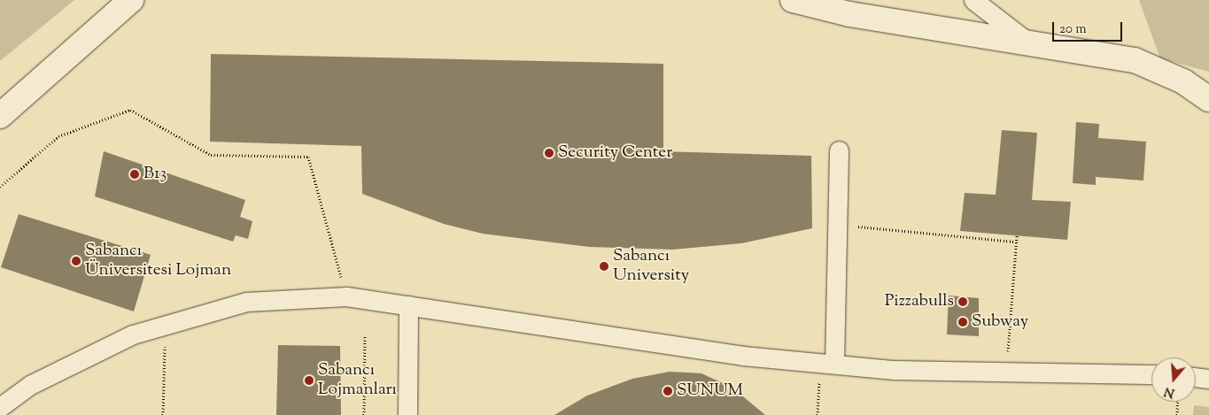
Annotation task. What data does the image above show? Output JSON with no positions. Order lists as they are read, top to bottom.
{
  "places": [
    "Security Center",
    "B13",
    "Sabancı Üniversitesi Lojman",
    "Sabancı University",
    "Pizzabulls",
    "Subway",
    "Sabancı Lojmanları",
    "SUNUM"
  ],
  "scale_bar": "20 m",
  "north": "bottom"
}
